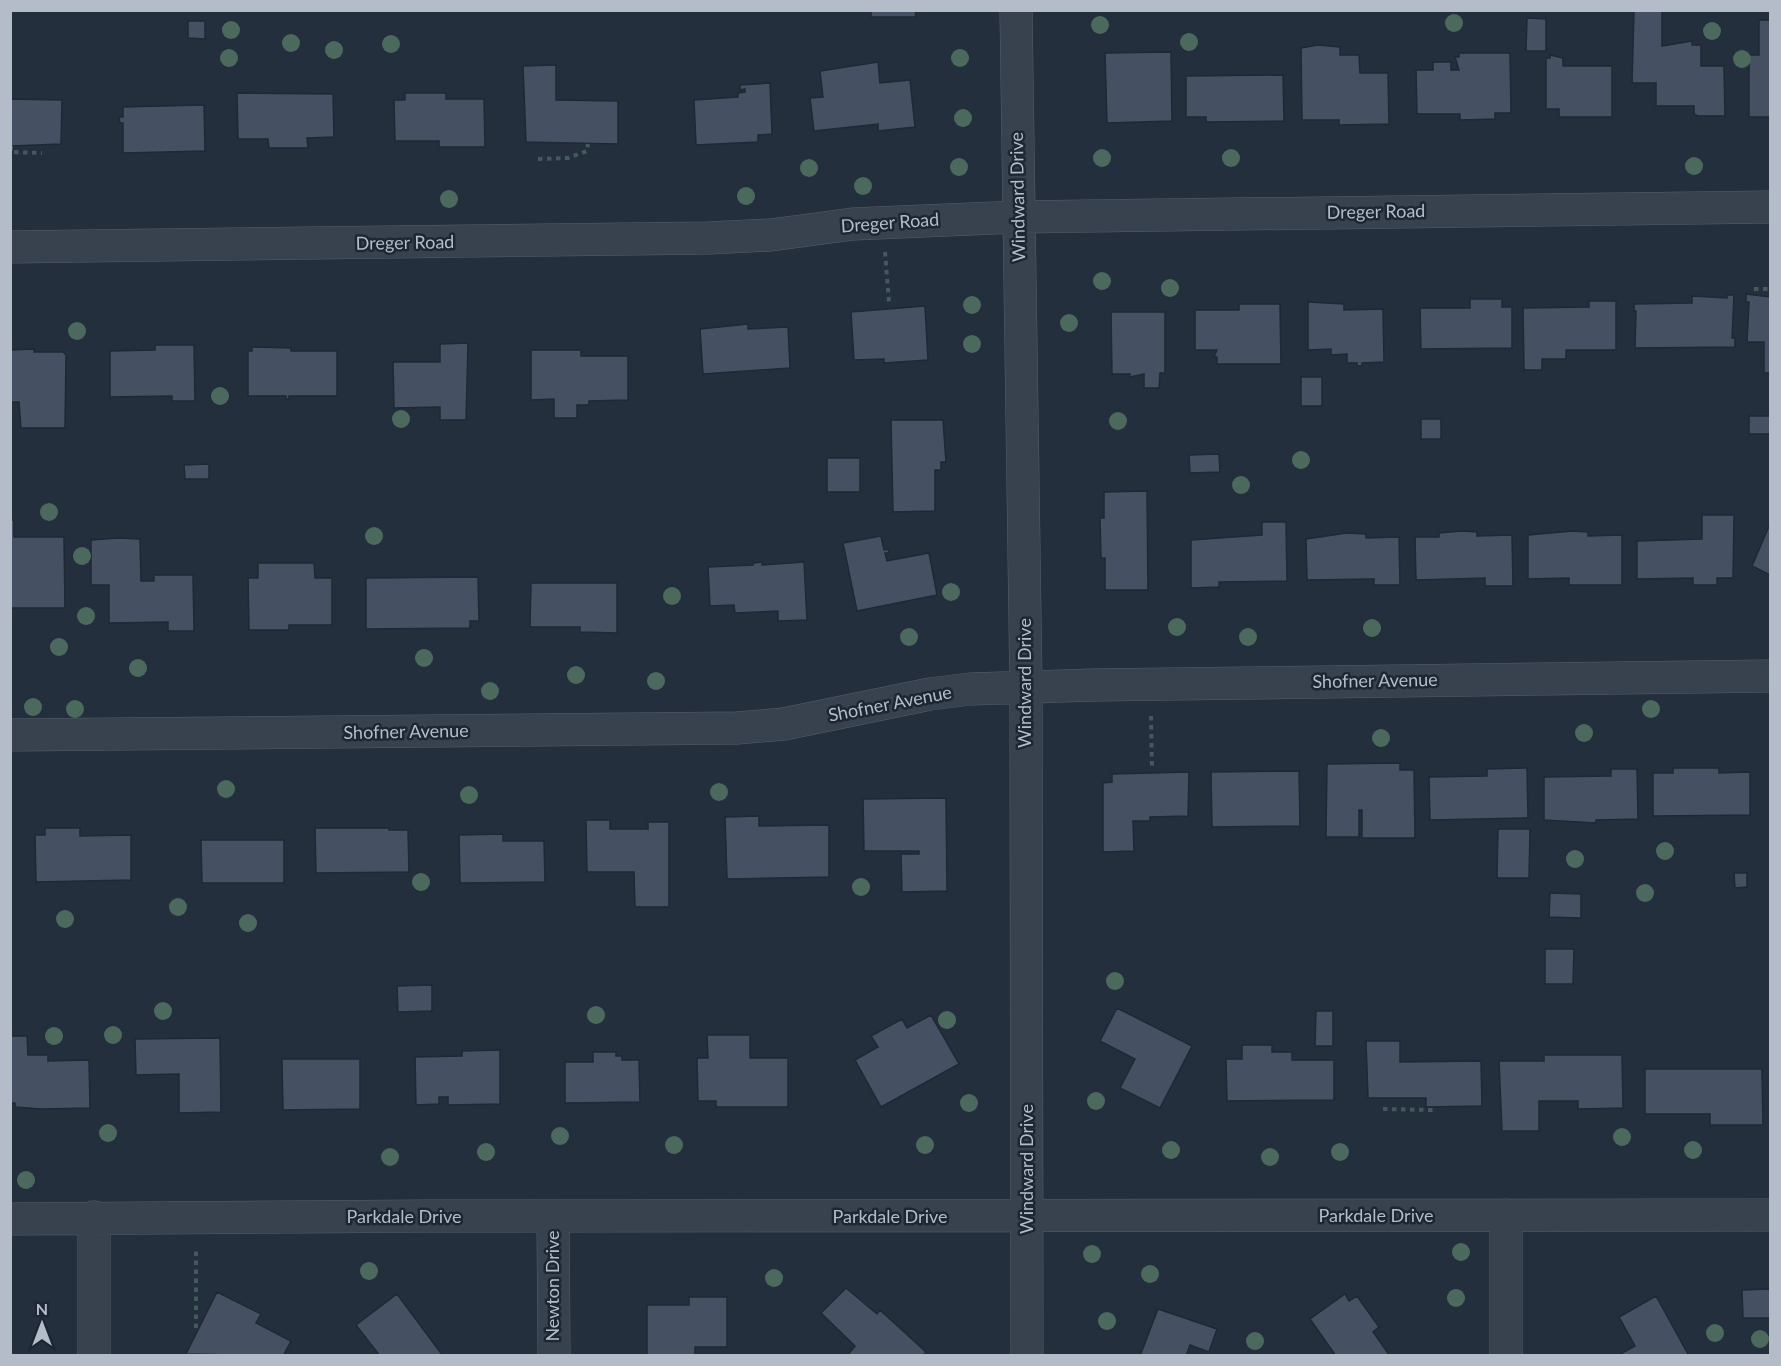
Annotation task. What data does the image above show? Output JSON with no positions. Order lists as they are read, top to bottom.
{
  "streets": {
    "street": [
      "Windward Drive",
      "Dreger Road",
      "Shofner Avenue",
      "Parkdale Drive",
      "Newton Drive"
    ]
  },
  "crossings": [
    ["Windward Drive", "Dreger Road"],
    ["Windward Drive", "Shofner Avenue"],
    ["Windward Drive", "Parkdale Drive"],
    ["Parkdale Drive", "Newton Drive"]
  ],
  "north": "top"
}
